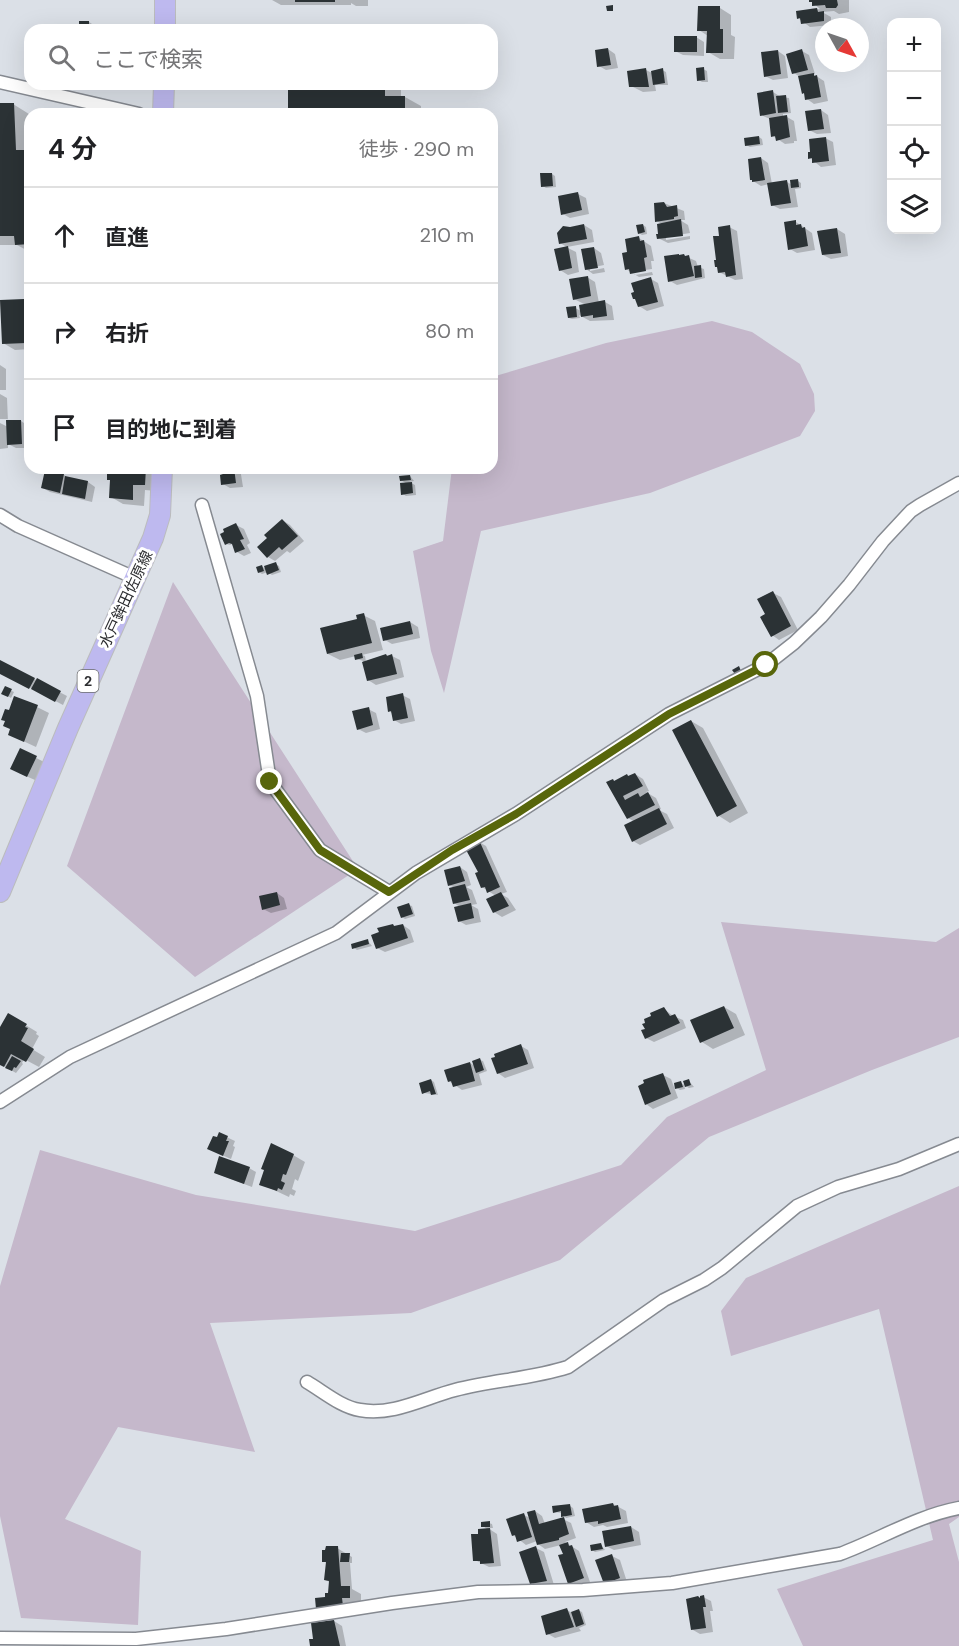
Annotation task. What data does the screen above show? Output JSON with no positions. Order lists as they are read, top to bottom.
{
  "streets": {
    "main road": ["水戸鉾田佐原線", "2"]
  },
  "north": "bottom right",
  "page": {
    "map_buttons": ["+", "−"],
    "search": "ここで検索",
    "heading": ["4 分", "徒歩 · 290 m"],
    "list": [
      ["直進", "210 m"],
      ["右折", "80 m"],
      "目的地に到着"
    ]
  }
}
